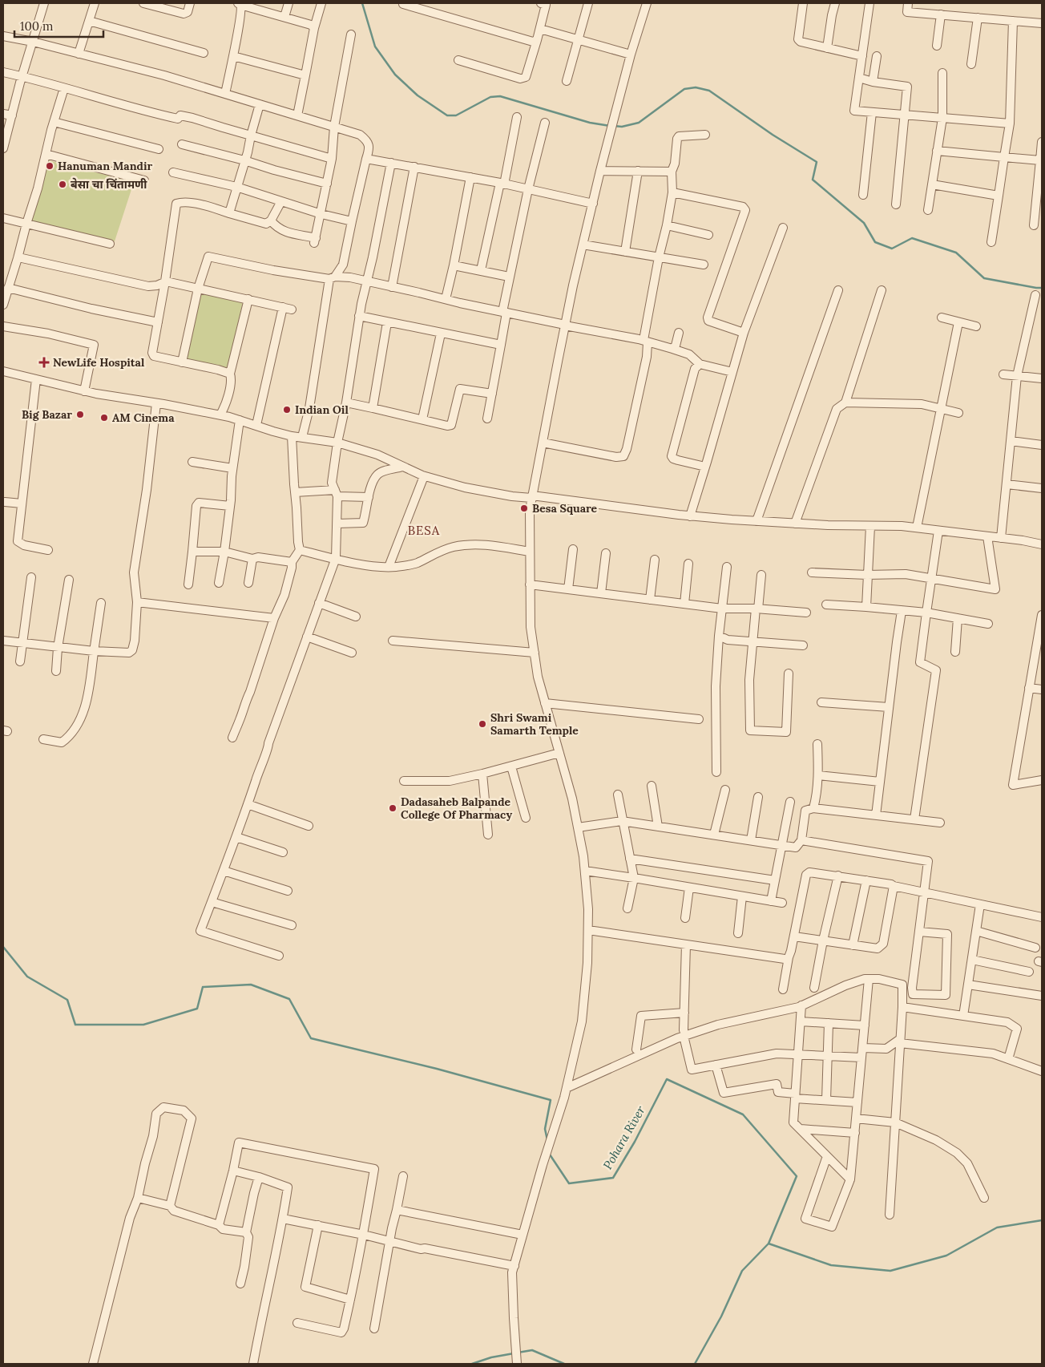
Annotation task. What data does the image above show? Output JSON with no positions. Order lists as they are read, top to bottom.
{
  "districts": ["BESA"],
  "water": ["Pohara River"],
  "places": {
    "other": [
      "Hanuman Mandir",
      "बेसा चा चिंतामणी",
      "Indian Oil",
      "Big Bazar",
      "AM Cinema",
      "Besa Square",
      "Shri Swami Samarth Temple",
      "Dadasaheb Balpande College Of Pharmacy"
    ],
    "health": ["NewLife Hospital"]
  },
  "scale_bar": "100 m"
}
